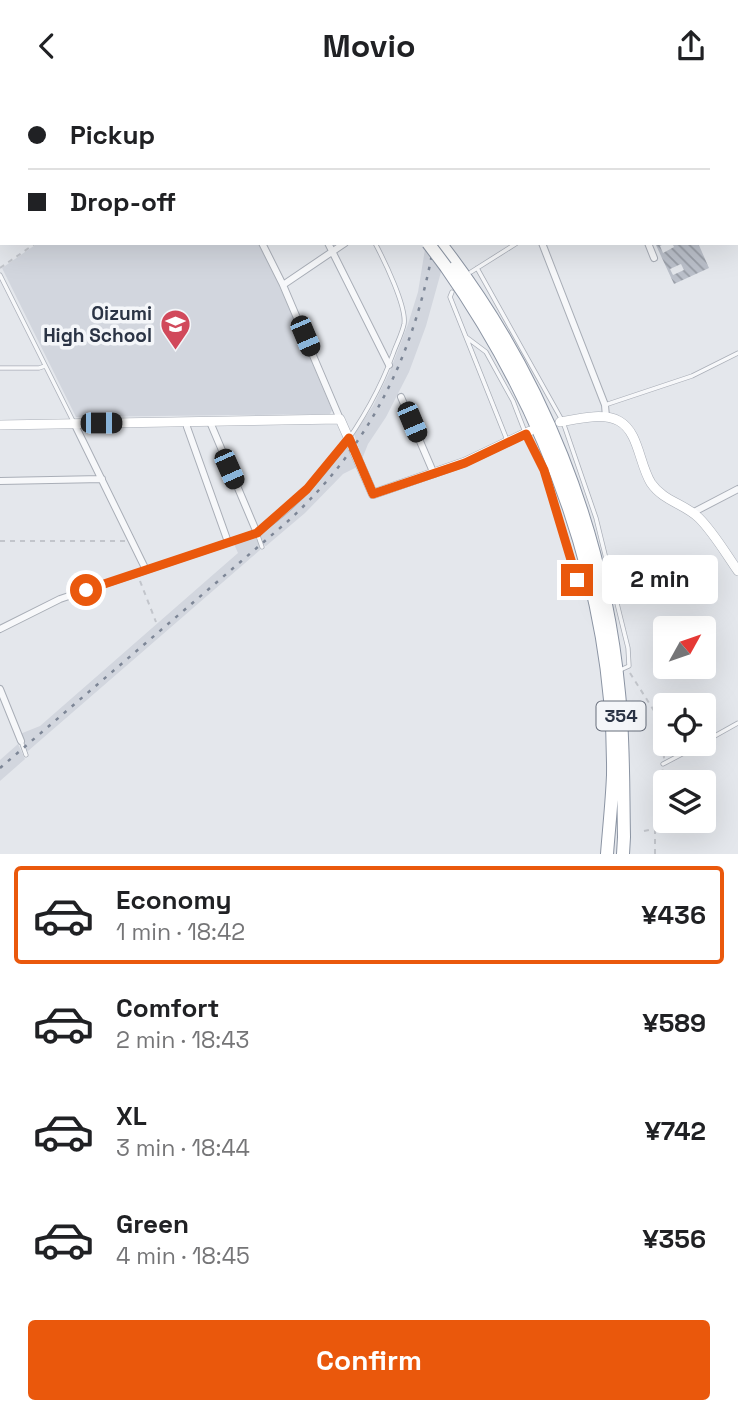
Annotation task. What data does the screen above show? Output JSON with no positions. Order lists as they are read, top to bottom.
{
  "streets": {
    "highway": ["354"]
  },
  "places": {
    "school or university": ["Oizumi High School"]
  },
  "north": "top right",
  "page": {
    "header": "Movio",
    "banner": ["Pickup", "Drop-off"],
    "bubble": "2 min",
    "list": [
      {
        "name": "Economy",
        "note": "1 min · 18:42",
        "value": "¥436"
      },
      {
        "name": "Comfort",
        "note": "2 min · 18:43",
        "value": "¥589"
      },
      {
        "name": "XL",
        "note": "3 min · 18:44",
        "value": "¥742"
      },
      {
        "name": "Green",
        "note": "4 min · 18:45",
        "value": "¥356"
      }
    ],
    "buttons": "Confirm"
  }
}
